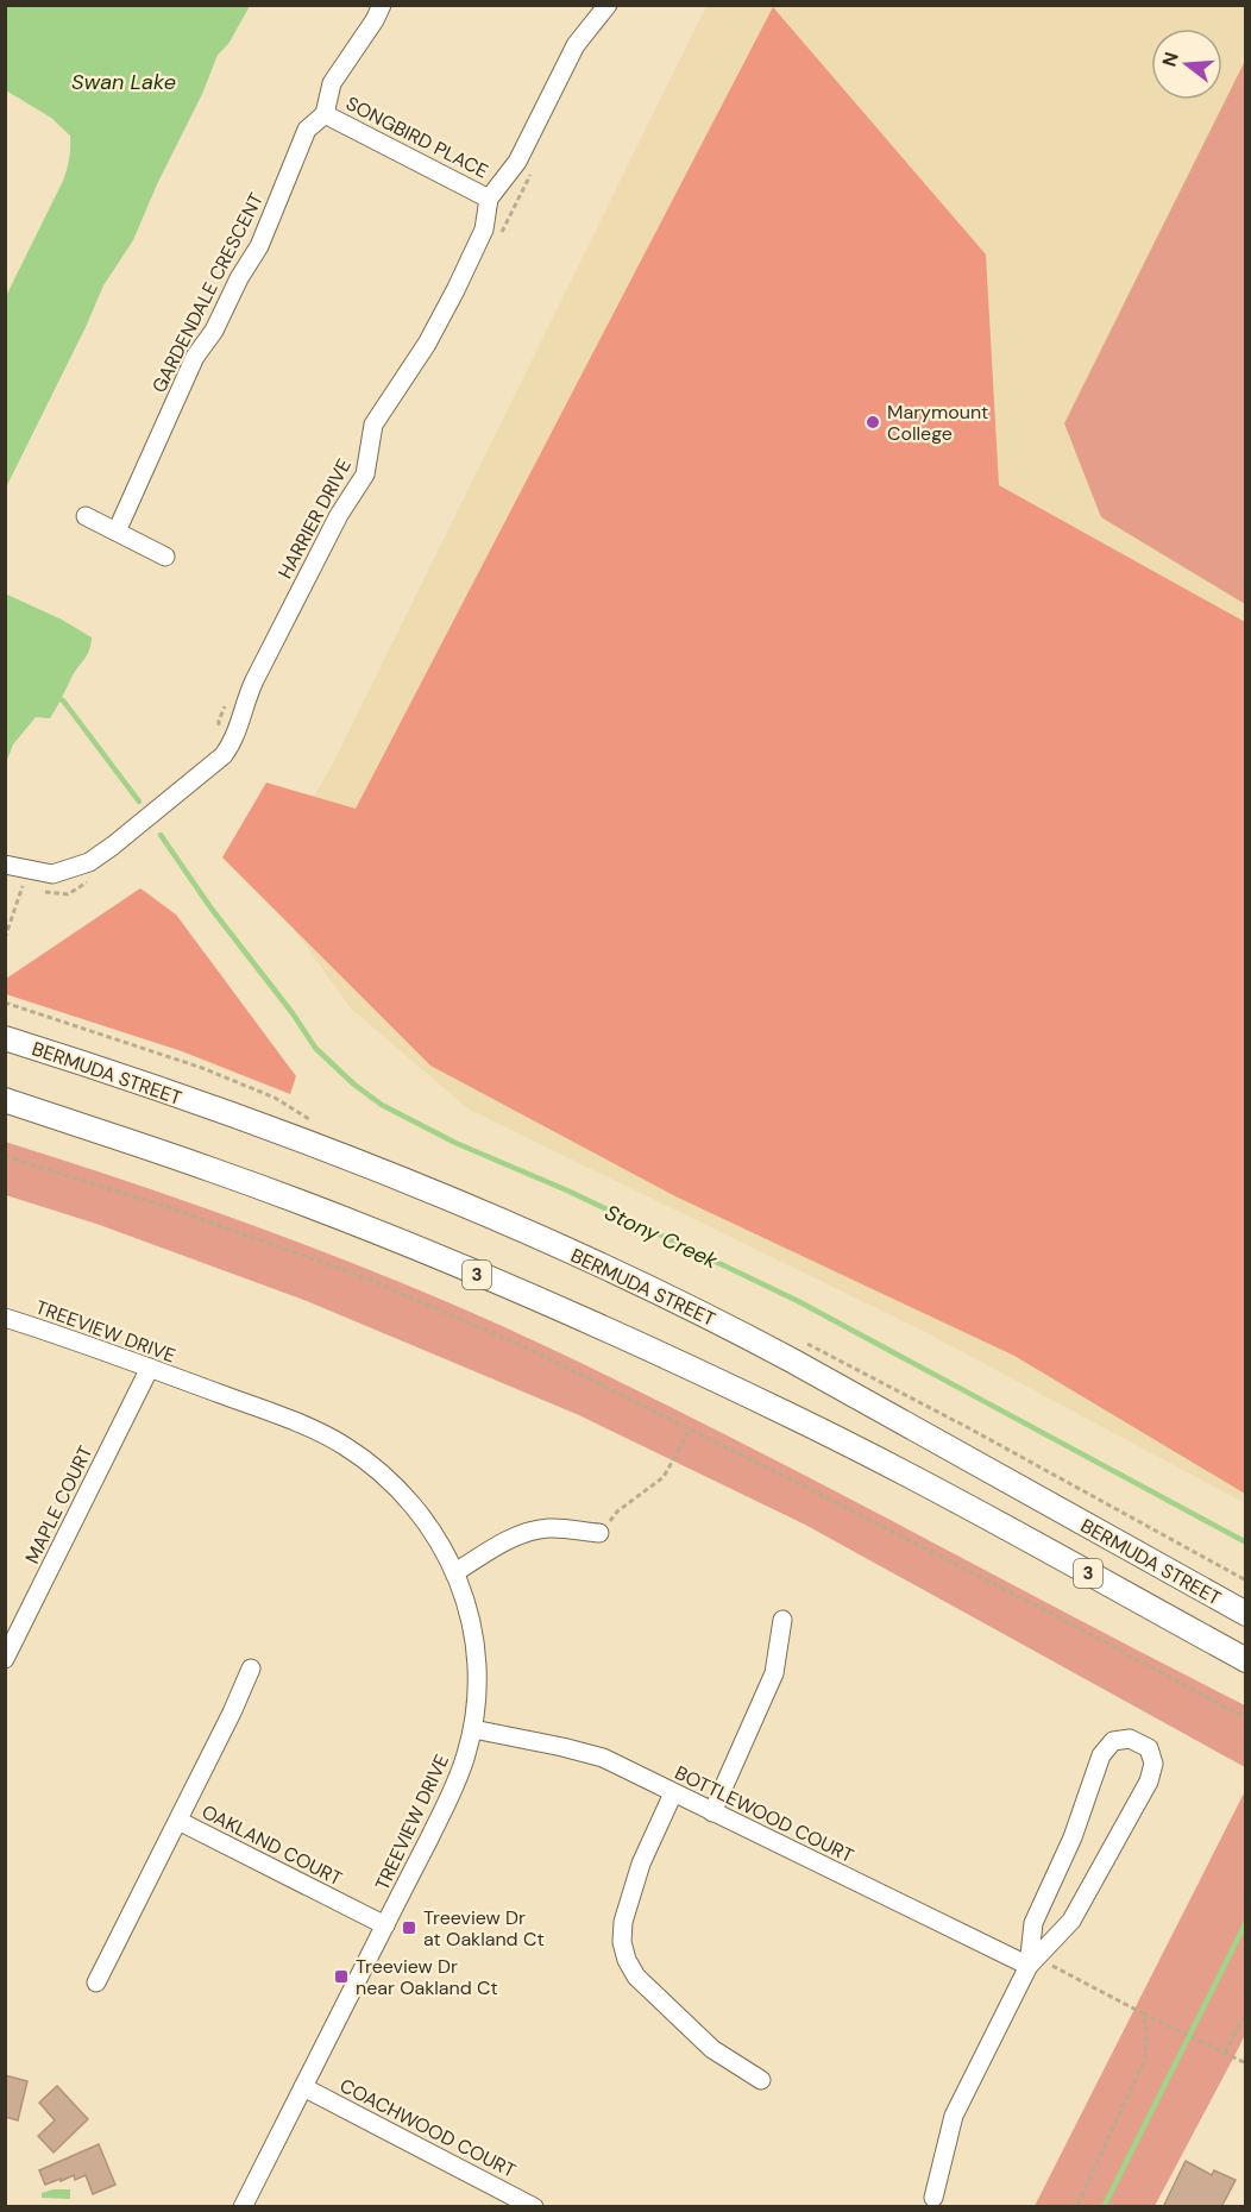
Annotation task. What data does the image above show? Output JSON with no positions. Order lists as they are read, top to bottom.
{
  "streets": {
    "main road": ["BERMUDA STREET", "3"],
    "street": [
      "SONGBIRD PLACE",
      "GARDENDALE CRESCENT",
      "HARRIER DRIVE",
      "TREEVIEW DRIVE",
      "MAPLE COURT",
      "BOTTLEWOOD COURT",
      "OAKLAND COURT",
      "COACHWOOD COURT"
    ]
  },
  "crossings": [
    ["SONGBIRD PLACE", "GARDENDALE CRESCENT"],
    ["SONGBIRD PLACE", "HARRIER DRIVE"],
    ["TREEVIEW DRIVE", "MAPLE COURT"],
    ["TREEVIEW DRIVE", "BOTTLEWOOD COURT"],
    ["TREEVIEW DRIVE", "OAKLAND COURT"],
    ["TREEVIEW DRIVE", "COACHWOOD COURT"]
  ],
  "water": ["Swan Lake", "Stony Creek"],
  "places": {
    "other": ["Marymount College"],
    "transit": ["Treeview Dr at Oakland Ct", "Treeview Dr near Oakland Ct"]
  },
  "north": "left"
}
